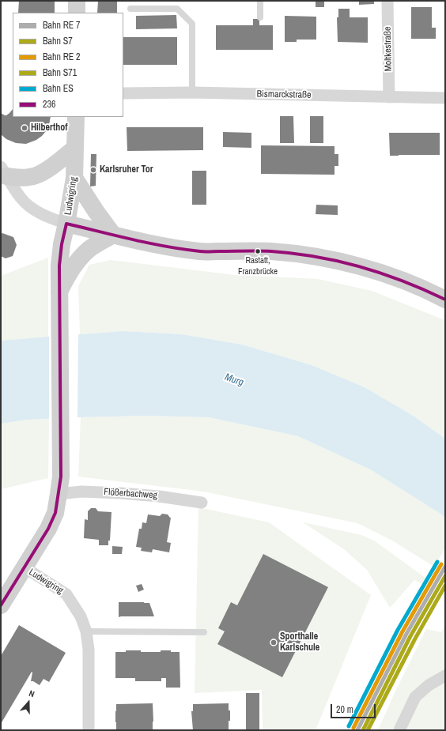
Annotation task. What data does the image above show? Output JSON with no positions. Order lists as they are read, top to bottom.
{
  "streets": {
    "street": [
      "Moltkestraße",
      "Bismarckstraße",
      "Ludwigring",
      "Flößerbachweg"
    ]
  },
  "crossings": [
    ["Moltkestraße", "Bismarckstraße"],
    ["Ludwigring", "Flößerbachweg"]
  ],
  "water": ["Murg"],
  "places": [
    "Hilberthof",
    "Karlsruher Tor",
    "Rastatt, Franzbrücke",
    "Sporthalle Karlschule"
  ],
  "lines": [
    "transit line 236",
    "rail line ES",
    "rail line S7",
    "rail line S71"
  ],
  "legend": [
    "Bahn RE 7",
    "Bahn S7",
    "Bahn RE 2",
    "Bahn S71",
    "Bahn ES",
    "236"
  ],
  "scale_bar": "20 m",
  "north": "top"
}
